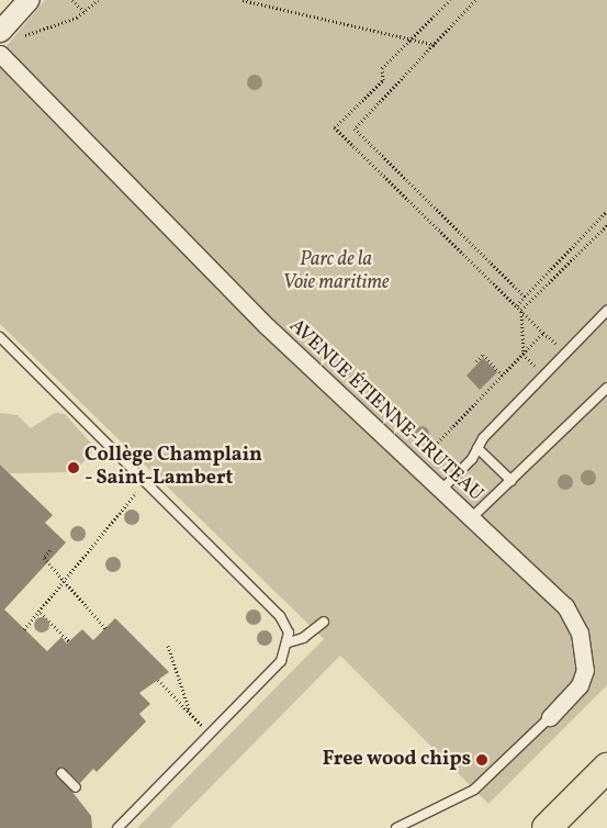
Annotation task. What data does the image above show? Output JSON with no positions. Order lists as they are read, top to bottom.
{
  "streets": {
    "street": ["AVENUE ÉTIENNE-TRUTEAU"]
  },
  "parks": ["Parc de la Voie maritime"],
  "places": ["Collège Champlain - Saint-Lambert", "Free wood chips"]
}
